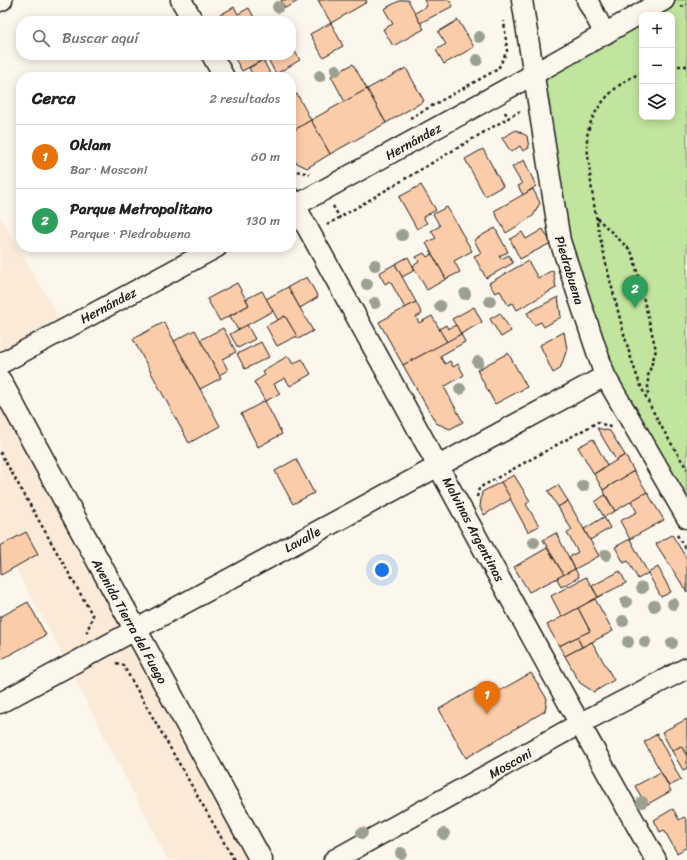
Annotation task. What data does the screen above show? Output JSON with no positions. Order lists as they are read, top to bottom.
{
  "streets": {
    "street": [
      "Hernández",
      "Piedrabuena",
      "Malvinas Argentinas",
      "Lavalle",
      "Avenida Tierra del Fuego",
      "Mosconi"
    ]
  },
  "crossings": [
    ["Hernández", "Piedrabuena"],
    ["Piedrabuena", "Lavalle"],
    ["Malvinas Argentinas", "Lavalle"],
    ["Malvinas Argentinas", "Mosconi"],
    ["Lavalle", "Avenida Tierra del Fuego"]
  ],
  "page": {
    "map_buttons": ["+", "−"],
    "search": "Buscar aquí",
    "heading": ["Cerca", "2 resultados"],
    "list": [
      {
        "mark": "1",
        "name": "Oklam",
        "note": "Bar · Mosconi",
        "value": "60 m"
      },
      {
        "mark": "2",
        "name": "Parque Metropolitano",
        "note": "Parque · Piedrabuena",
        "value": "130 m"
      }
    ],
    "pins": ["2", "1"]
  }
}
